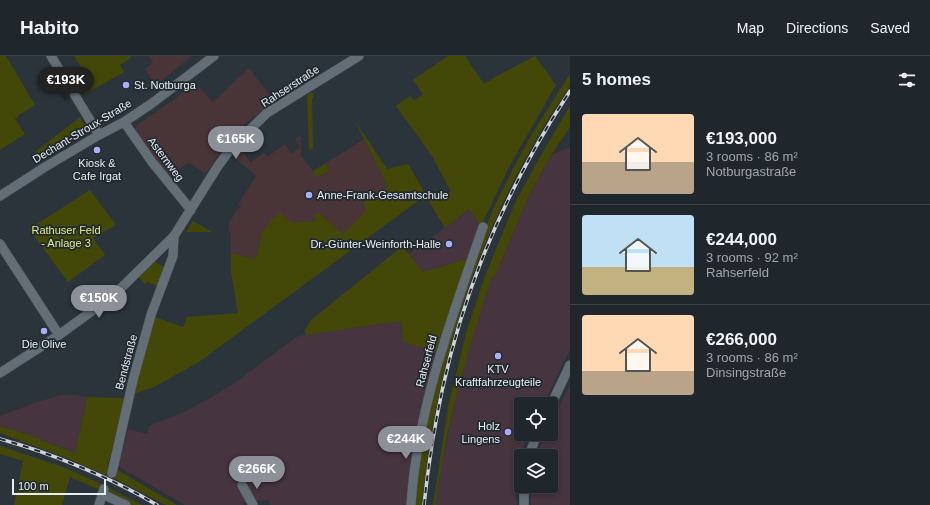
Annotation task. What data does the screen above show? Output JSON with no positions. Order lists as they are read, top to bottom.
{
  "streets": {
    "street": [
      "Rahserstraße",
      "Dechant-Stroux-Straße",
      "Asternweg",
      "Rahserfeld",
      "Bendstraße"
    ]
  },
  "crossings": [
    ["Rahserstraße", "Asternweg"],
    ["Rahserstraße", "Bendstraße"],
    ["Dechant-Stroux-Straße", "Asternweg"]
  ],
  "parks": ["Rathuser Feld - Anlage 3"],
  "places": [
    "St. Notburga",
    "Kiosk & Cafe Irgat",
    "Anne-Frank-Gesamtschule",
    "Dr.-Günter-Weinforth-Halle",
    "Die Olive",
    "KTV Kraftfahrzeugteile",
    "Holz Lingens"
  ],
  "scale_bar": "100 m",
  "page": {
    "header": "Habito",
    "nav": ["Map", "Directions", "Saved"],
    "heading": "5 homes",
    "price": [
      "€193K",
      "€165K",
      "€150K",
      "€244K",
      "€266K"
    ],
    "list": [
      {
        "name": "€193,000",
        "note": "3 rooms · 86 m² · Notburgastraße"
      },
      {
        "name": "€244,000",
        "note": "3 rooms · 92 m² · Rahserfeld"
      },
      {
        "name": "€266,000",
        "note": "3 rooms · 86 m² · Dinsingstraße"
      }
    ],
    "scale": "100 m"
  }
}
